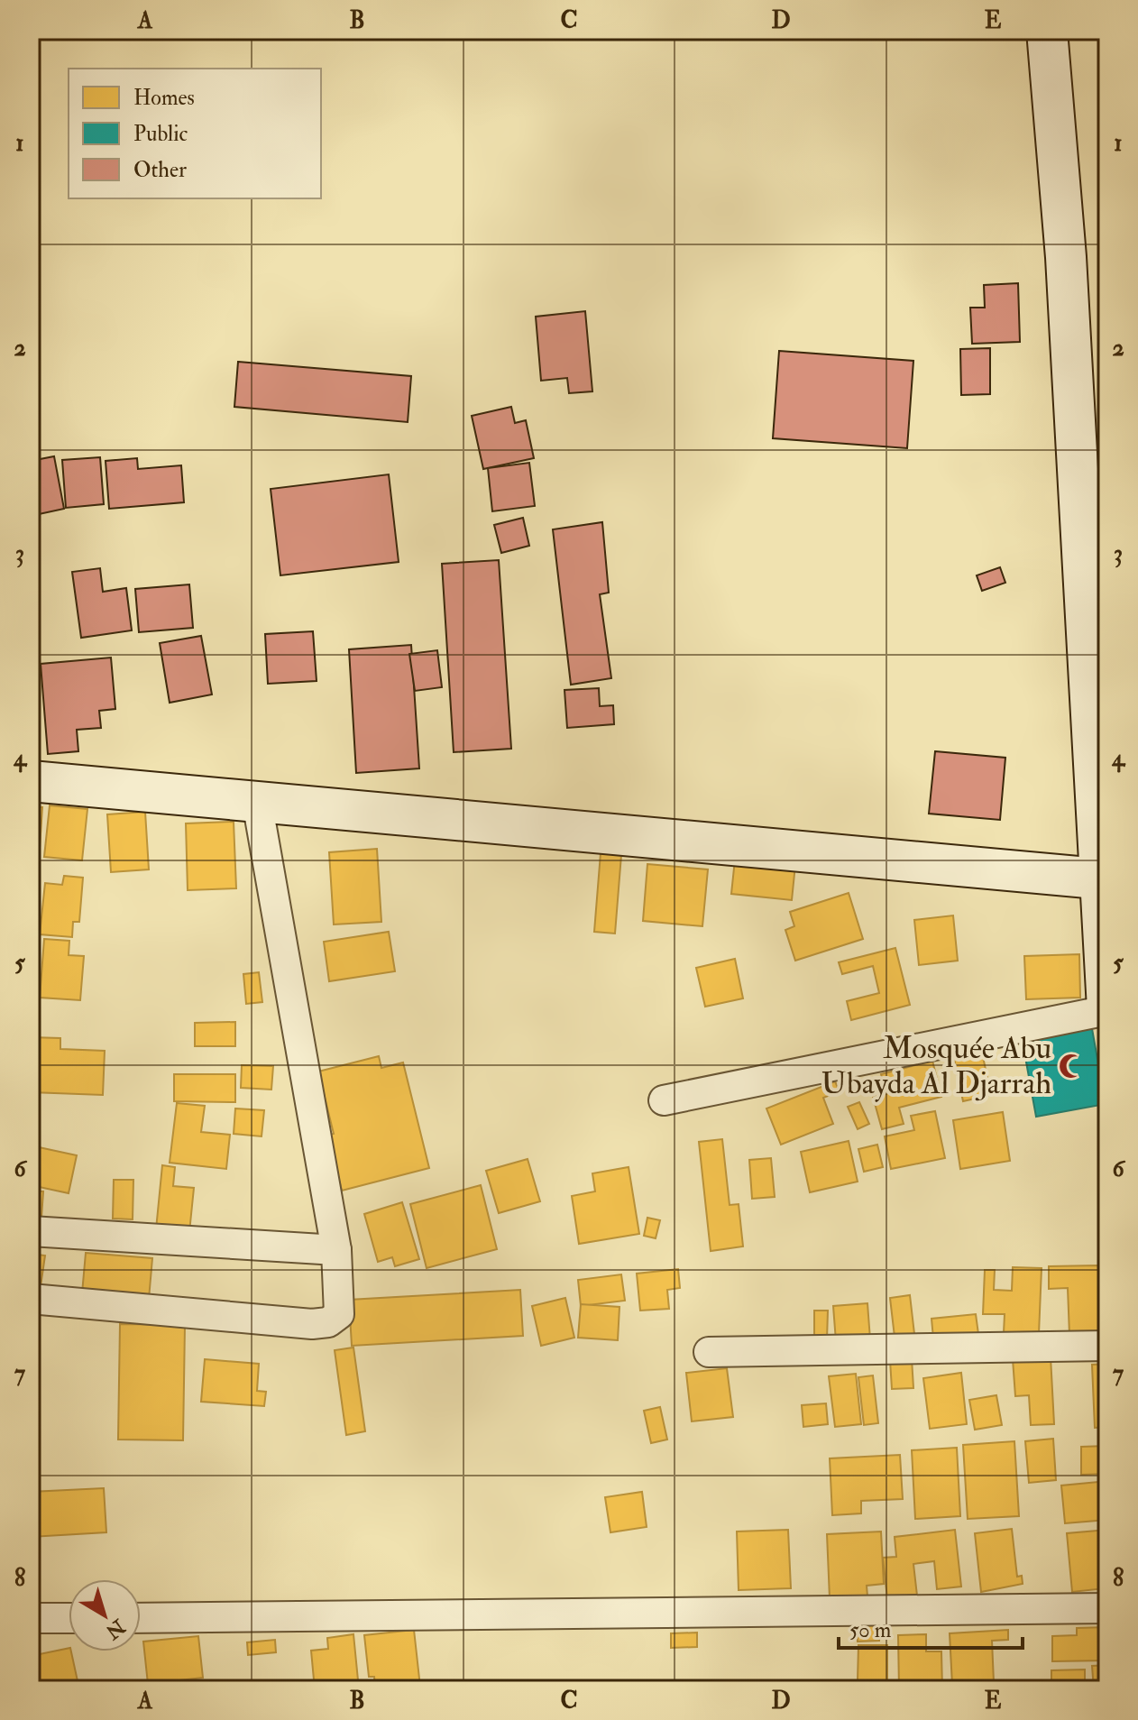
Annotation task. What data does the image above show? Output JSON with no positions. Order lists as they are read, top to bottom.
{
  "places": {
    "mosque": ["Mosquée Abu Ubayda Al Djarrah"]
  },
  "legend": ["Homes", "Public", "Other"],
  "scale_bar": "50 m",
  "north": "bottom right",
  "grid": {
    "columns": [
      "A",
      "B",
      "C",
      "D",
      "E"
    ],
    "rows": [
      "1",
      "2",
      "3",
      "4",
      "5",
      "6",
      "7",
      "8"
    ]
  }
}
